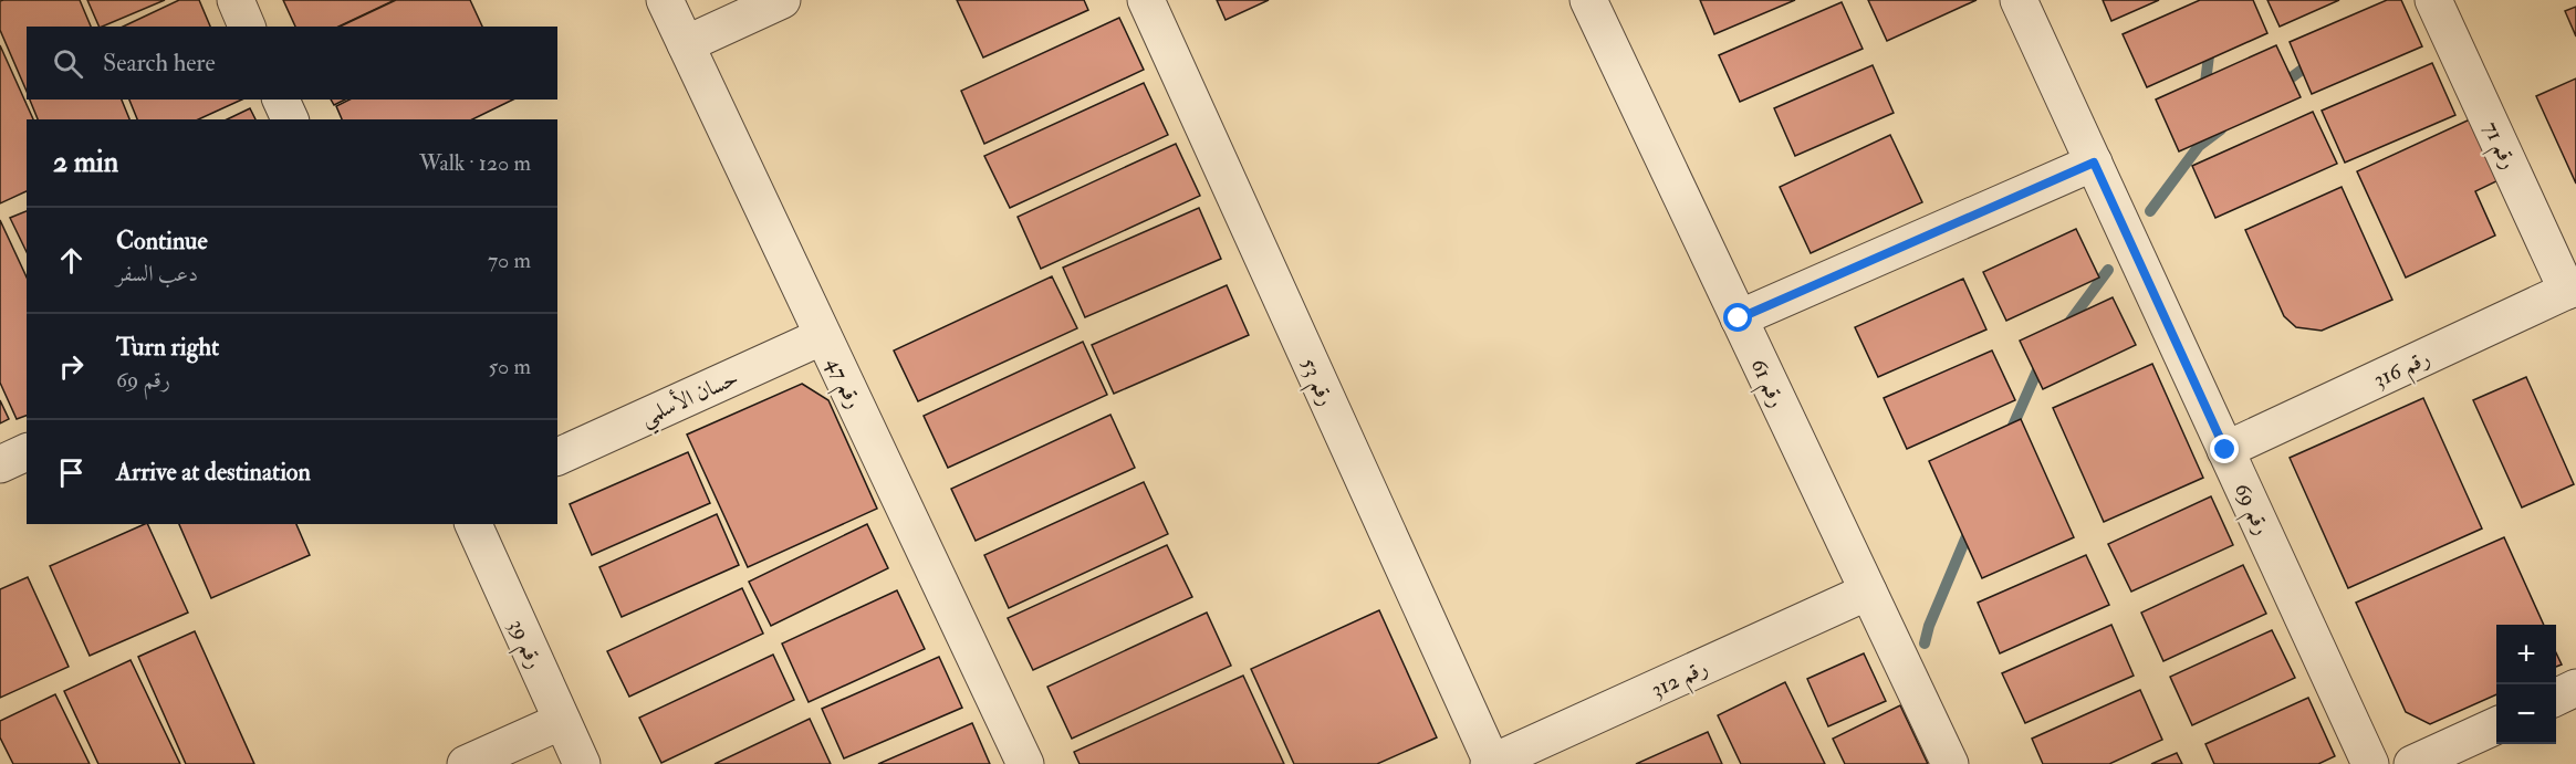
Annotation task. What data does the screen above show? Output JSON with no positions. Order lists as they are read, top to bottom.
{
  "streets": {
    "street": [
      "رقم 71",
      "رقم 316",
      "رقم 53",
      "رقم 47",
      "رقم 61",
      "حسان الأسلمي",
      "رقم 69",
      "رقم 39",
      "رقم 312"
    ]
  },
  "crossings": [
    ["رقم 71", "رقم 316"],
    ["رقم 316", "رقم 69"],
    ["رقم 53", "رقم 312"],
    ["رقم 47", "حسان الأسلمي"],
    ["رقم 61", "رقم 312"]
  ],
  "page": {
    "search": "Search here",
    "heading": ["2 min", "Walk · 120 m"],
    "list": [
      ["Continue", "دعب السفر", "70 m"],
      ["Turn right", "رقم 69", "50 m"],
      "Arrive at destination"
    ],
    "map_buttons": ["+", "−"]
  }
}
